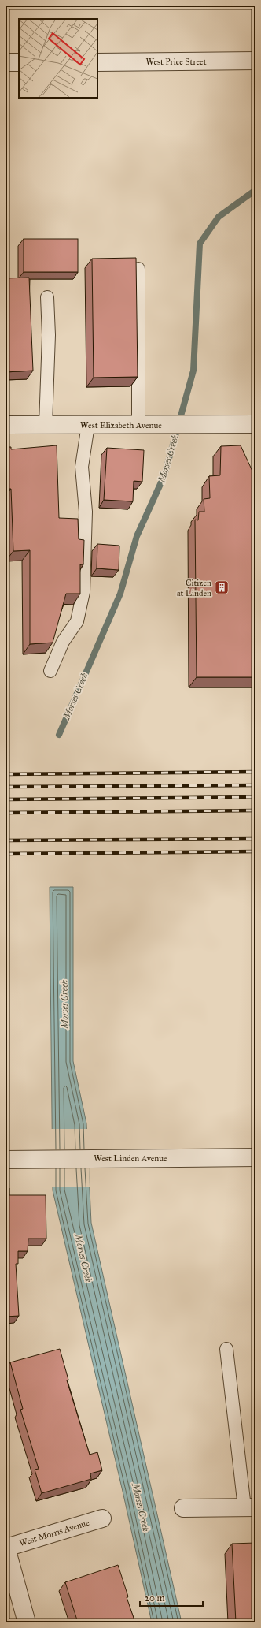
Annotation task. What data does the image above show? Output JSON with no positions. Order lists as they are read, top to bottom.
{
  "streets": {
    "street": [
      "West Price Street",
      "West Elizabeth Avenue",
      "West Linden Avenue",
      "West Morris Avenue"
    ]
  },
  "water": ["Morses Creek"],
  "places": {
    "building": ["Citizen at Linden"]
  },
  "scale_bar": "20 m"
}
